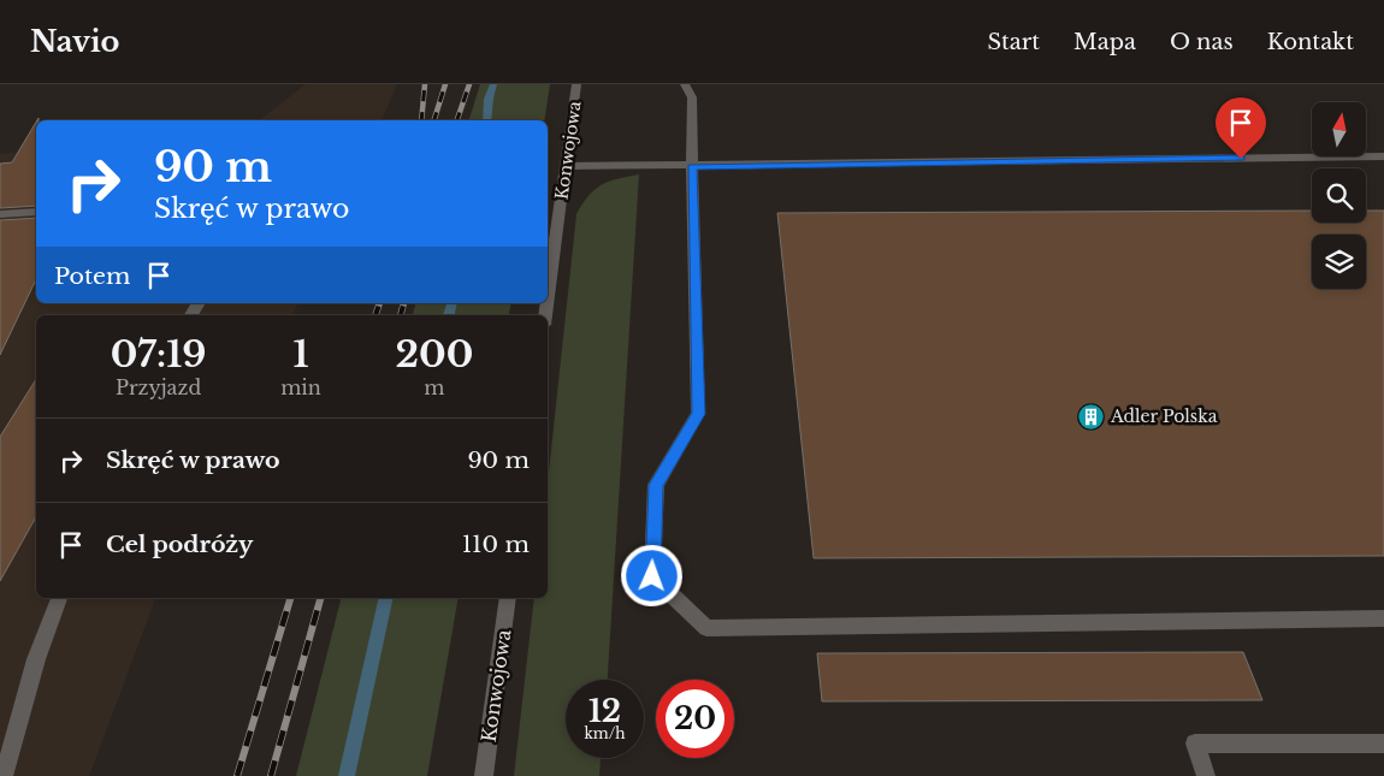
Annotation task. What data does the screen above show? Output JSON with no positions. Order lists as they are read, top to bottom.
{
  "streets": {
    "street": ["Konwojowa"]
  },
  "places": {
    "building": ["Adler Polska"]
  },
  "north": "top",
  "page": {
    "header": "Navio",
    "nav": [
      "Start",
      "Mapa",
      "O nas",
      "Kontakt"
    ],
    "turn": ["90 m", "Skręć w prawo"],
    "then": "Potem",
    "eta": [
      "07:19",
      "Przyjazd",
      "1",
      "min",
      "200",
      "m"
    ],
    "list": [
      {
        "name": "Skręć w prawo",
        "value": "90 m"
      },
      {
        "name": "Cel podróży",
        "value": "110 m"
      }
    ],
    "speed": "12 km/h",
    "limit": "20"
  }
}
